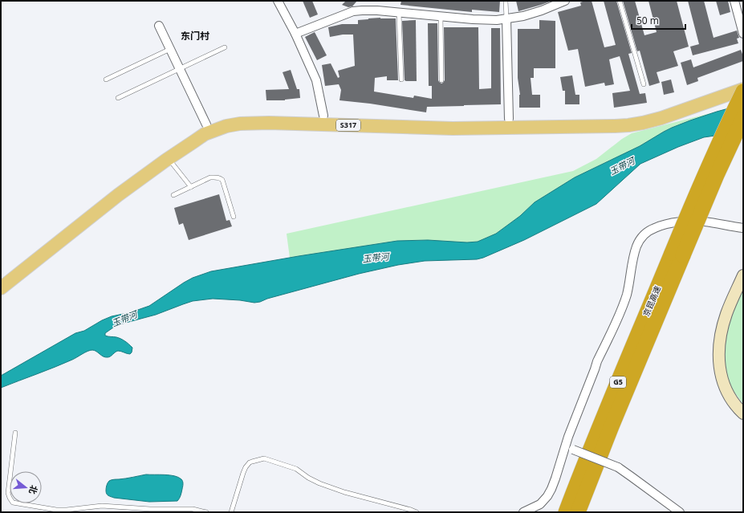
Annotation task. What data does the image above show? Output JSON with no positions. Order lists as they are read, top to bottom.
{
  "streets": {
    "highway": ["京昆高速", "G5"],
    "main road": ["S317"]
  },
  "districts": ["东门村"],
  "water": ["玉带河"],
  "scale_bar": "50 m",
  "north": "right"
}
